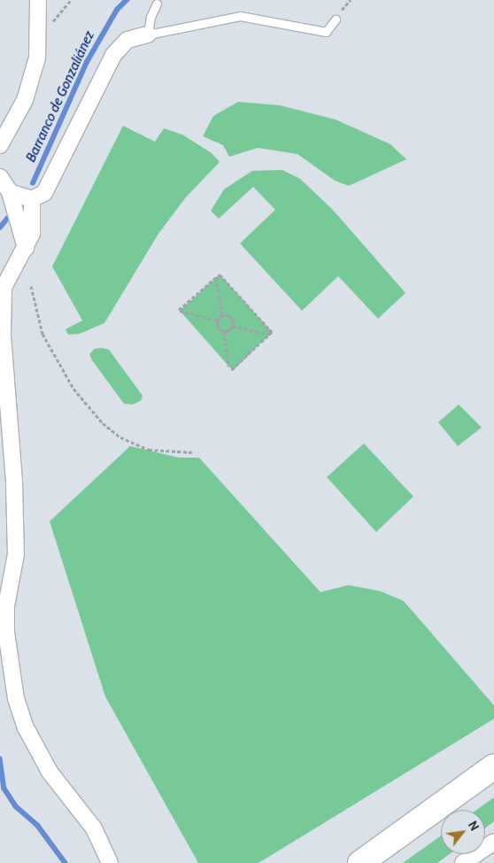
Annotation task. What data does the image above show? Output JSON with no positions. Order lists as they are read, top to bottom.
{
  "water": ["Barranco de Gonzaliánez"],
  "north": "top right"
}
